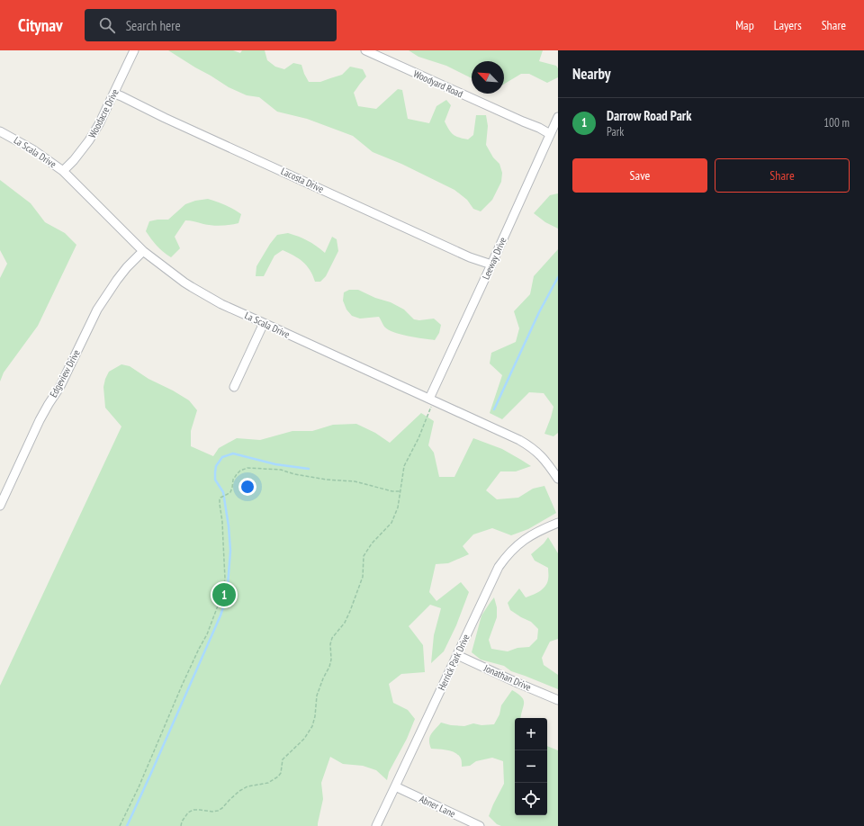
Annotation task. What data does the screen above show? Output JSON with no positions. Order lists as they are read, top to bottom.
{
  "streets": {
    "street": [
      "Woodyard Road",
      "Woodacre Drive",
      "La Scala Drive",
      "Lacosta Drive",
      "Leeway Drive",
      "Edgeview Drive",
      "Herrick Park Drive",
      "Jonathan Drive",
      "Abner Lane"
    ]
  },
  "crossings": [
    ["Woodyard Road", "Leeway Drive"],
    ["Woodacre Drive", "La Scala Drive"],
    ["Woodacre Drive", "Lacosta Drive"],
    ["La Scala Drive", "Leeway Drive"],
    ["La Scala Drive", "Edgeview Drive"],
    ["Lacosta Drive", "Leeway Drive"],
    ["Herrick Park Drive", "Jonathan Drive"],
    ["Herrick Park Drive", "Abner Lane"]
  ],
  "north": "top left",
  "page": {
    "header": "Citynav",
    "search": "Search here",
    "nav": ["Map", "Layers", "Share"],
    "heading": "Nearby",
    "list": [
      {
        "mark": "1",
        "name": "Darrow Road Park",
        "note": "Park",
        "value": "100 m"
      }
    ],
    "buttons": ["Save", "Share"],
    "pins": "1",
    "map_buttons": ["+", "−"]
  }
}
